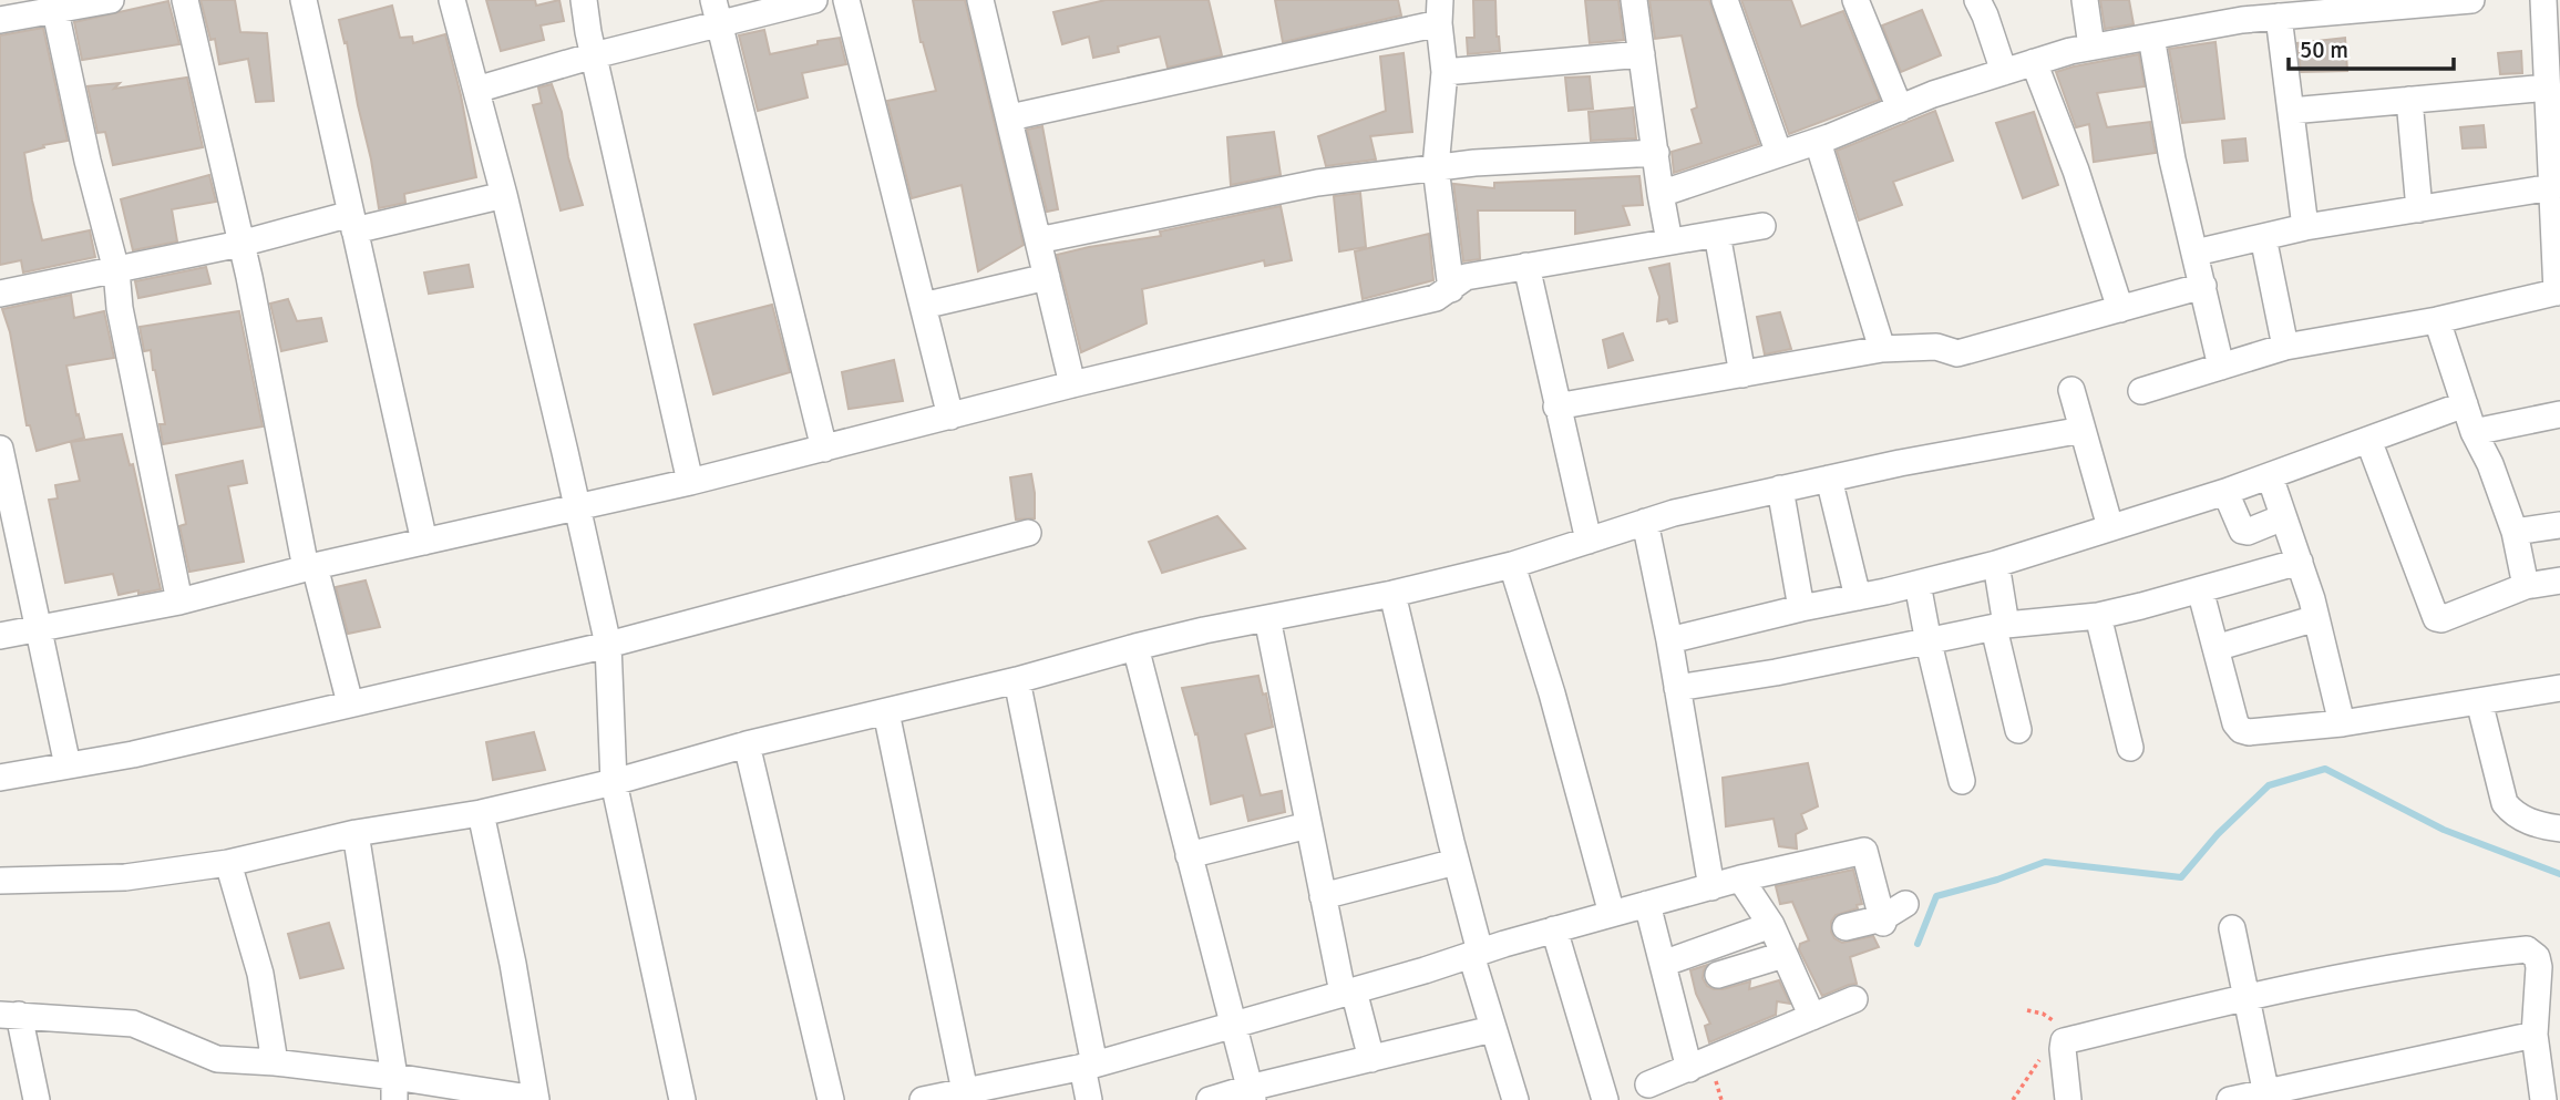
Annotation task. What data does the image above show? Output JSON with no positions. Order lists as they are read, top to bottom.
{
  "scale_bar": "50 m"
}
